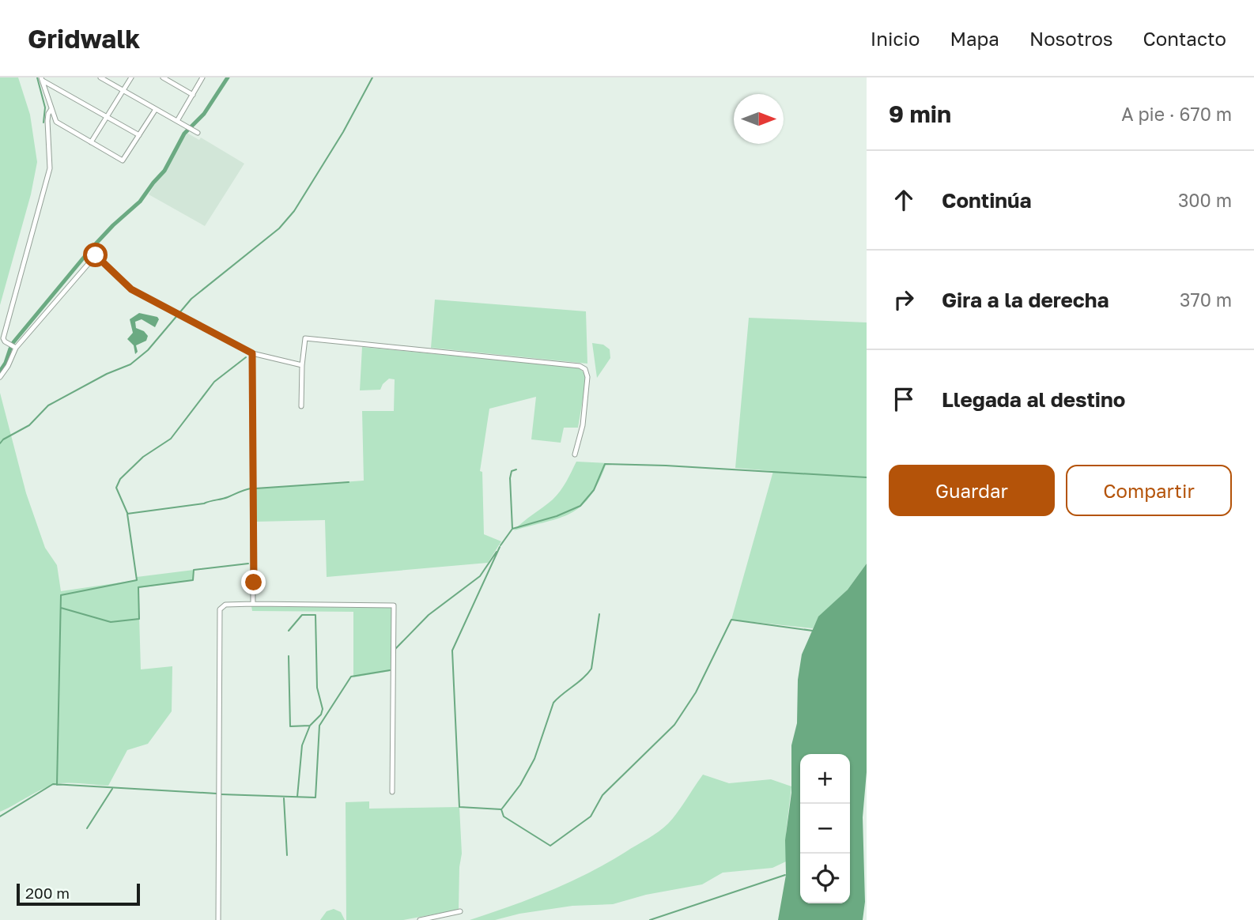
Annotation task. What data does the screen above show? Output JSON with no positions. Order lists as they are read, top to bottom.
{
  "scale_bar": "200 m",
  "north": "right",
  "page": {
    "header": "Gridwalk",
    "nav": [
      "Inicio",
      "Mapa",
      "Nosotros",
      "Contacto"
    ],
    "heading": ["9 min", "A pie · 670 m"],
    "list": [
      ["Continúa", "300 m"],
      ["Gira a la derecha", "370 m"],
      "Llegada al destino"
    ],
    "buttons": ["Guardar", "Compartir"],
    "map_buttons": ["+", "−"],
    "scale": "200 m"
  }
}
